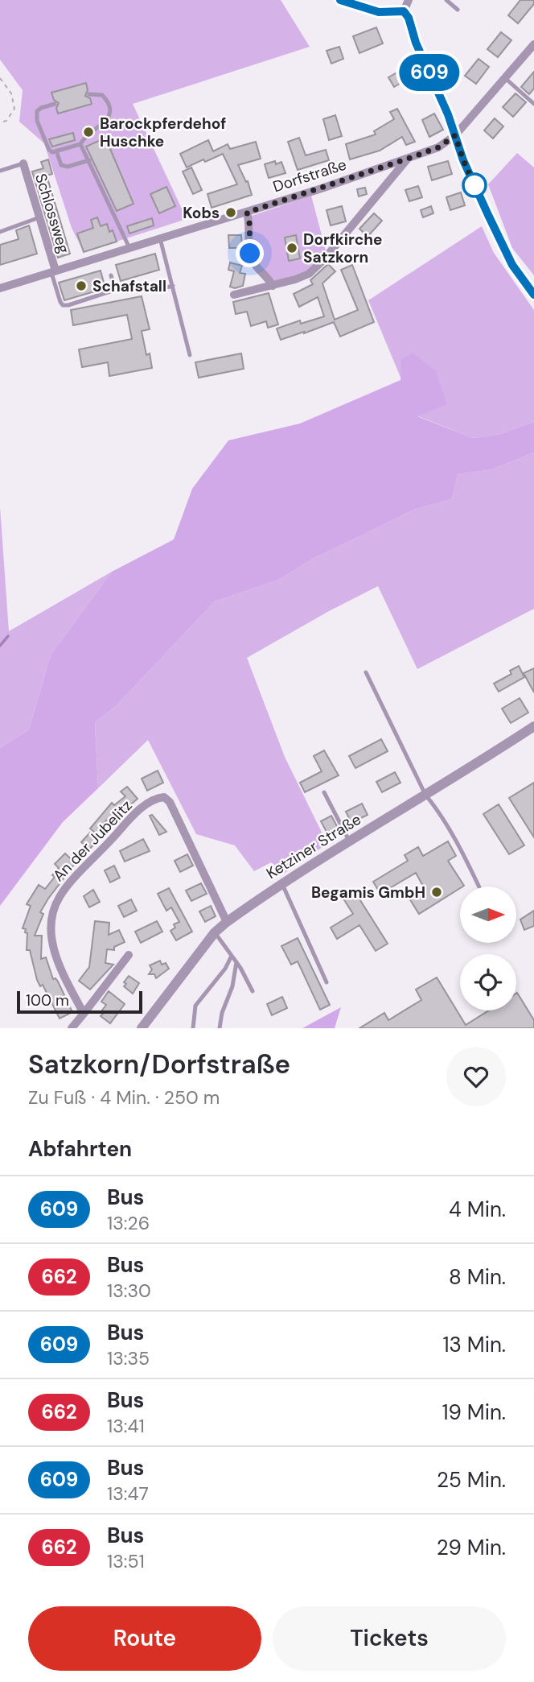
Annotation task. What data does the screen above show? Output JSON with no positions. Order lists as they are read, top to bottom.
{
  "streets": {
    "street": [
      "Dorfstraße",
      "Schlossweg",
      "An der Jubelitz",
      "Ketziner Straße"
    ]
  },
  "crossings": [
    ["Dorfstraße", "Schlossweg"],
    ["An der Jubelitz", "Ketziner Straße"]
  ],
  "places": [
    "Barockpferdehof Huschke",
    "Kobs",
    "Dorfkirche Satzkorn",
    "Schafstall",
    "Begamis GmbH"
  ],
  "lines": ["bus line 609"],
  "scale_bar": "100 m",
  "north": "right",
  "page": {
    "on_map": "609",
    "scale": "100 m",
    "heading": [
      ["Satzkorn/Dorfstraße", "Zu Fuß · 4 Min. · 250 m"],
      "Abfahrten"
    ],
    "list": [
      {
        "mark": "609",
        "name": "Bus",
        "note": "13:26",
        "value": "4 Min."
      },
      {
        "mark": "662",
        "name": "Bus",
        "note": "13:30",
        "value": "8 Min."
      },
      {
        "mark": "609",
        "name": "Bus",
        "note": "13:35",
        "value": "13 Min."
      },
      {
        "mark": "662",
        "name": "Bus",
        "note": "13:41",
        "value": "19 Min."
      },
      {
        "mark": "609",
        "name": "Bus",
        "note": "13:47",
        "value": "25 Min."
      },
      {
        "mark": "662",
        "name": "Bus",
        "note": "13:51",
        "value": "29 Min."
      }
    ],
    "buttons": ["Route", "Tickets"]
  }
}
